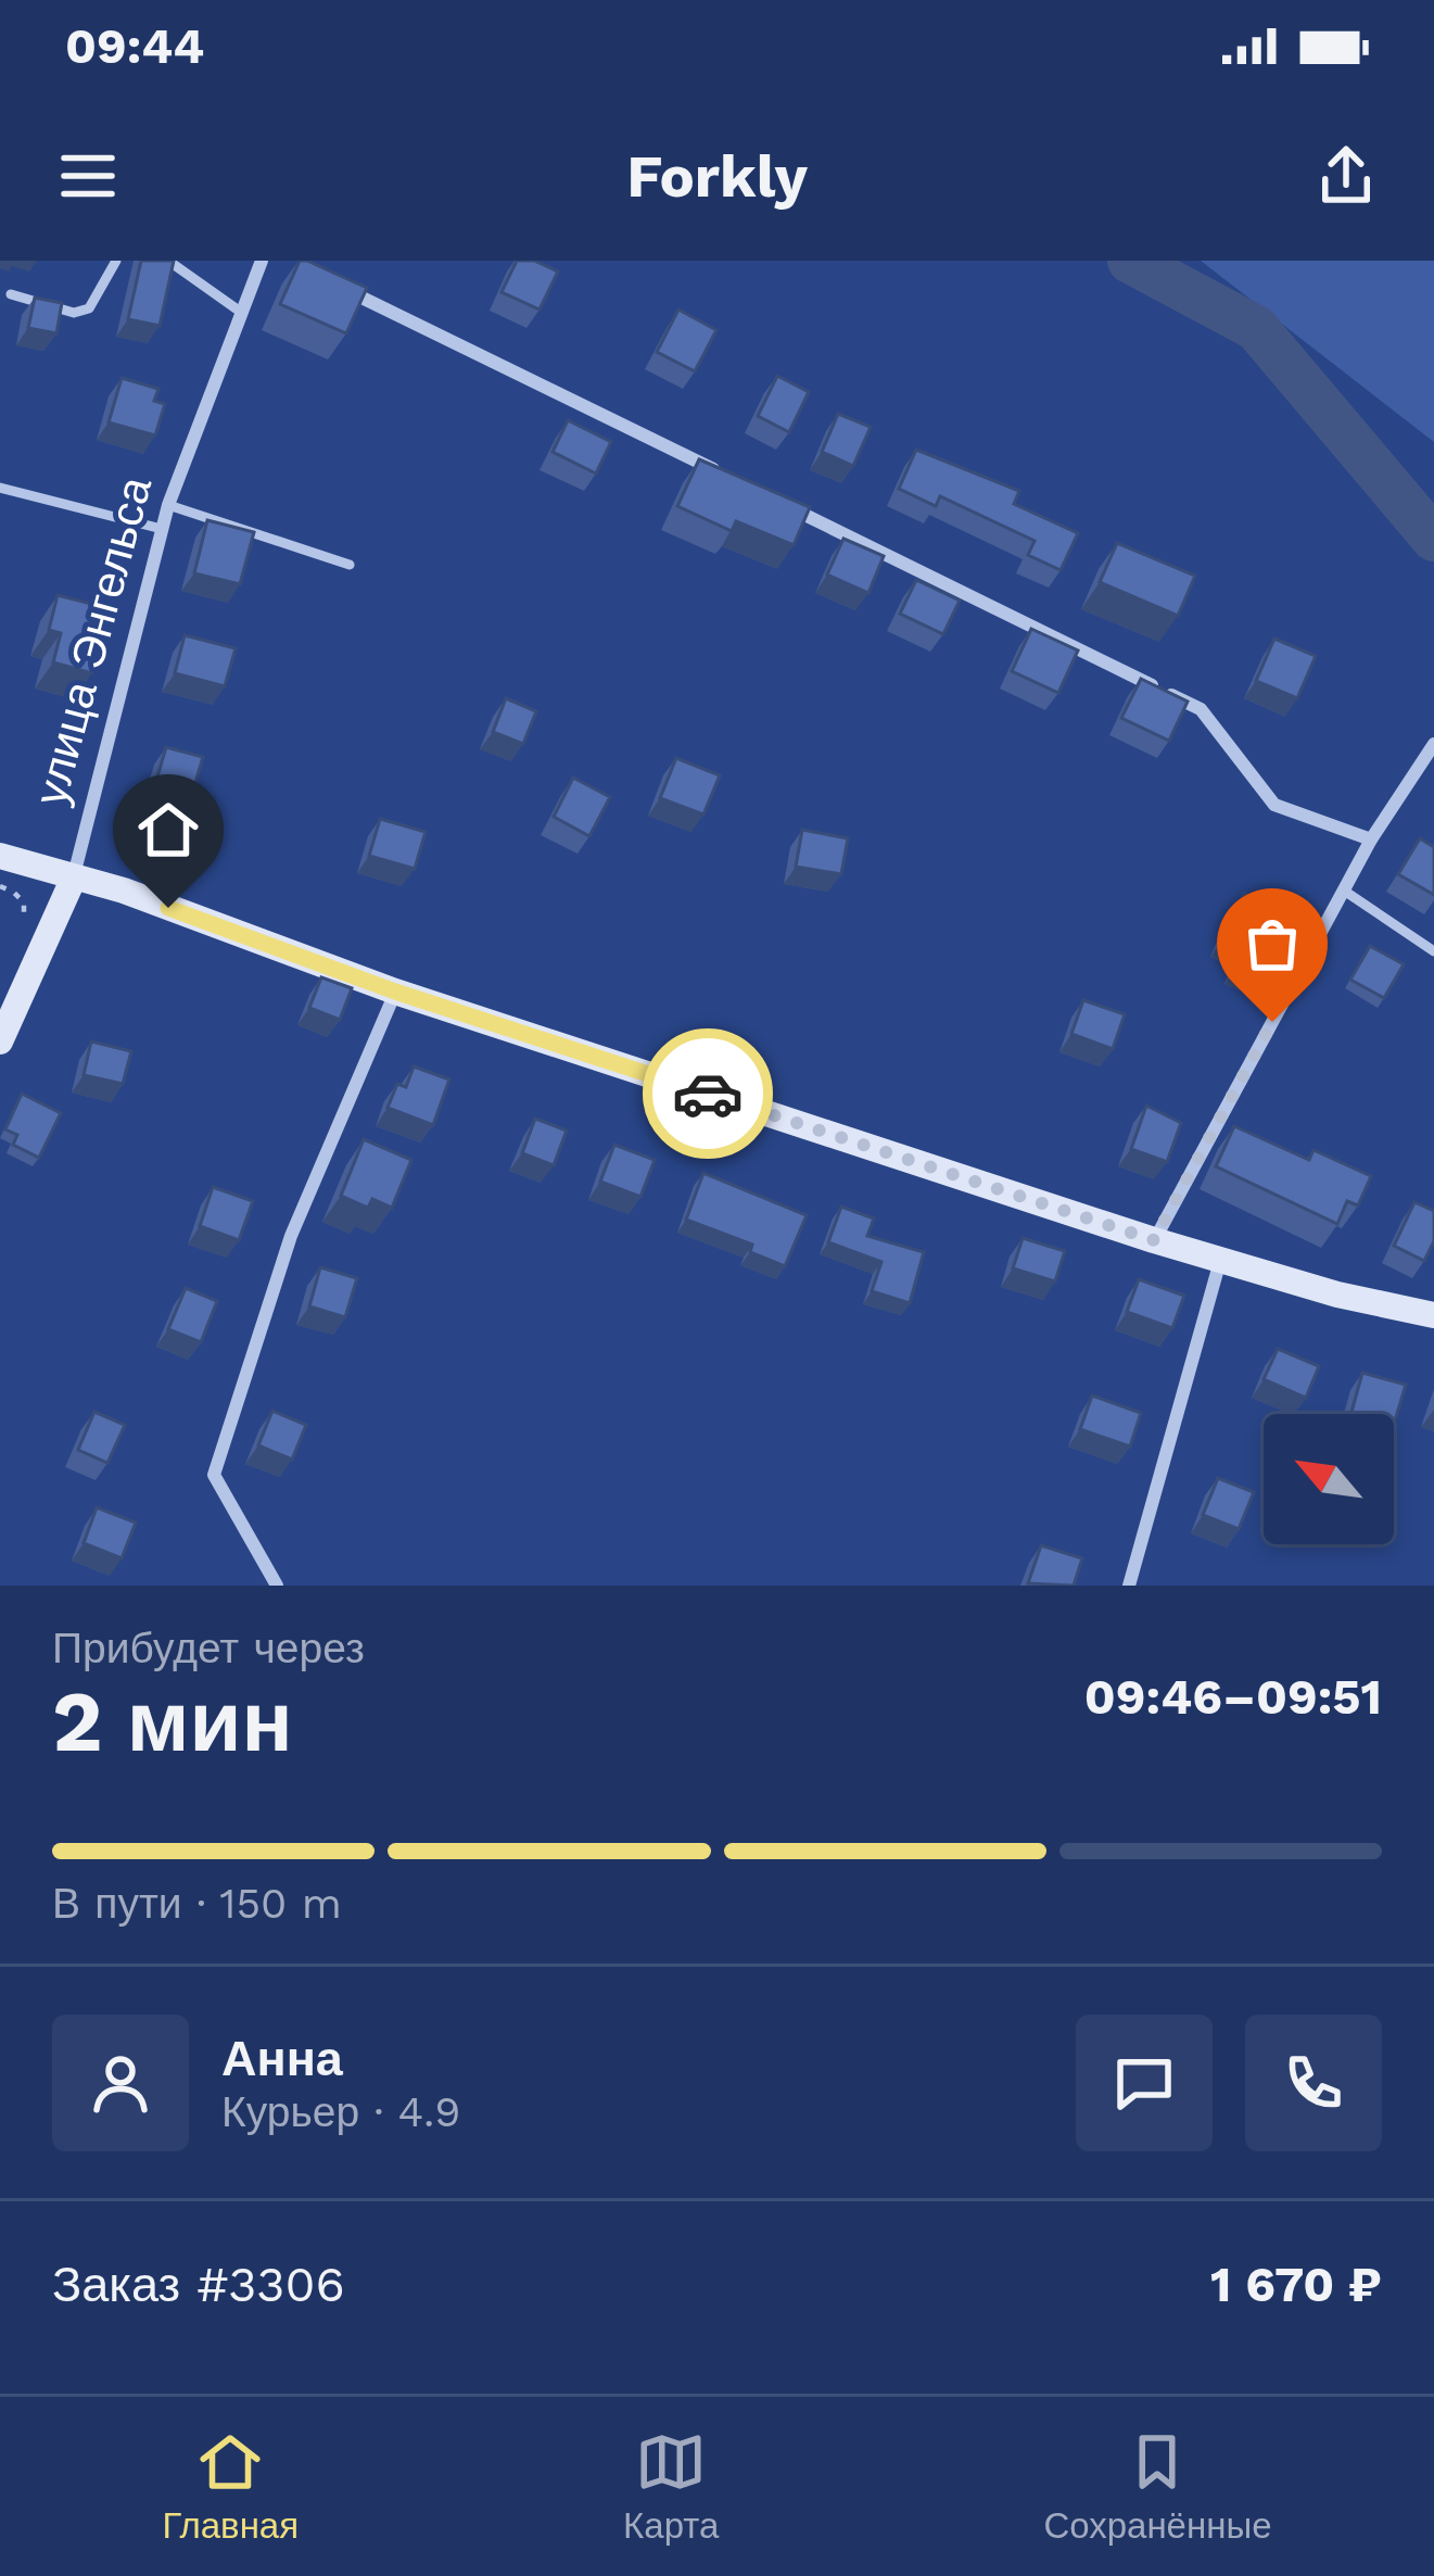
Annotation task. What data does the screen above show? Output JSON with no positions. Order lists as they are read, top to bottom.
{
  "streets": {
    "street": ["улица Энгельса"]
  },
  "north": "top left",
  "page": {
    "status": "09:44",
    "header": "Forkly",
    "heading": ["2 мин", "Прибудет через", "09:46–09:51"],
    "panel": [
      "Анна",
      "Курьер · 4.9",
      "Заказ #3306",
      "1 670 ₽"
    ],
    "bar": "В пути · 150 m",
    "tabs": ["Главная", "Карта", "Сохранённые"]
  }
}
